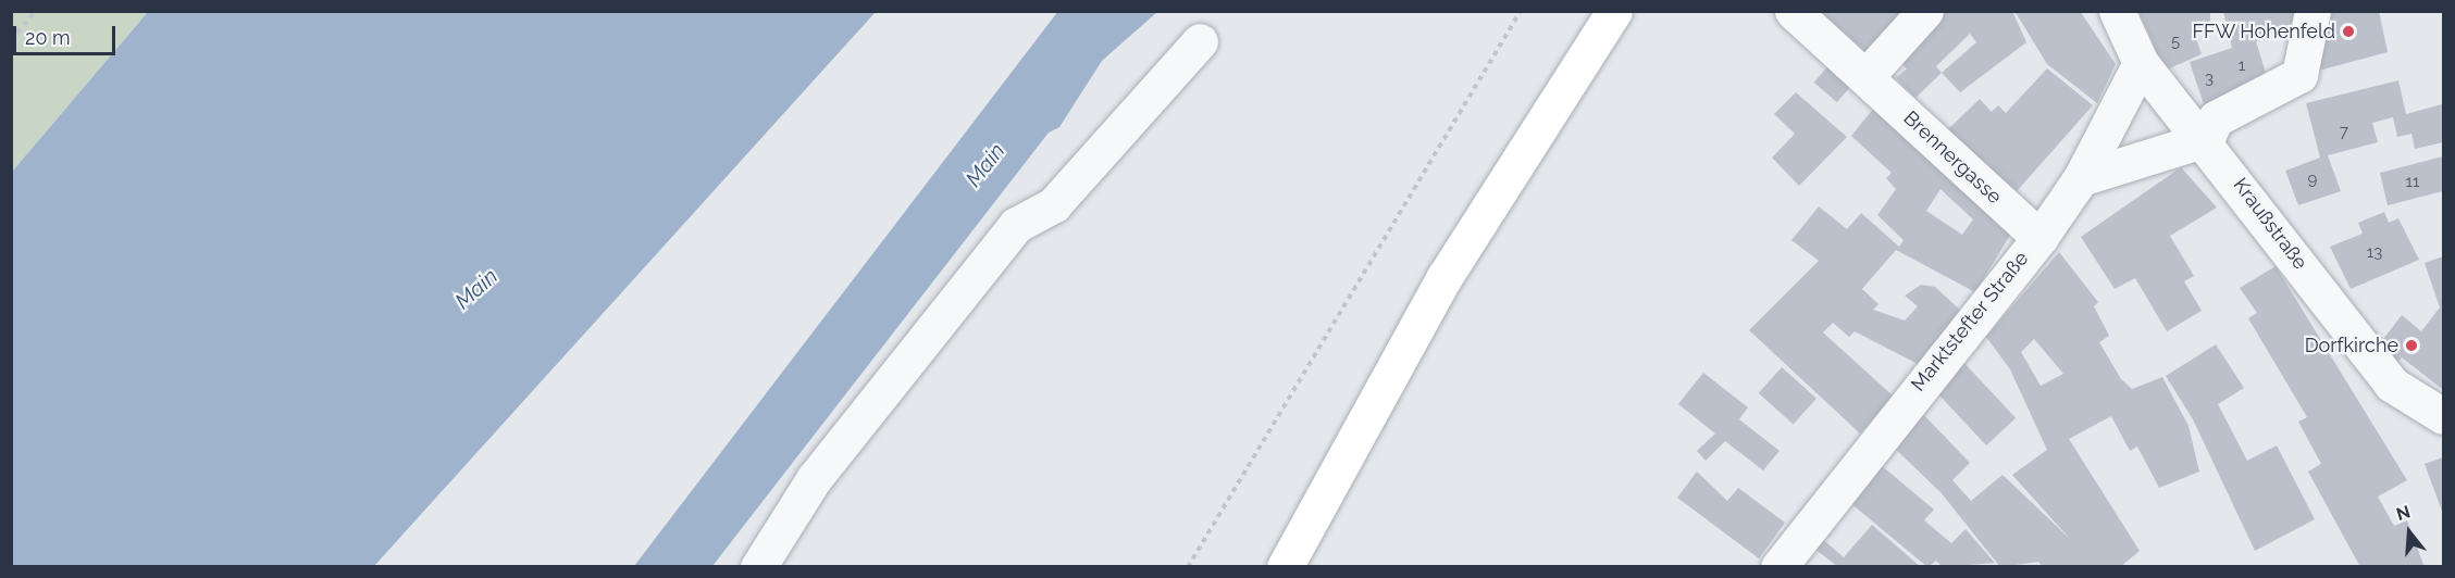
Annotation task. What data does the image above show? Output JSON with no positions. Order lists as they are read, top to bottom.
{
  "streets": {
    "street": ["Brennergasse", "Kraußstraße", "Marktstefter Straße"]
  },
  "crossings": [
    ["Brennergasse", "Marktstefter Straße"],
    ["Kraußstraße", "Marktstefter Straße"]
  ],
  "water": ["Main"],
  "places": ["FFW Hohenfeld", "Dorfkirche"],
  "house_numbers": [
    "5",
    "1",
    "3",
    "7",
    "9",
    "11",
    "13"
  ],
  "scale_bar": "20 m",
  "north": "top"
}
